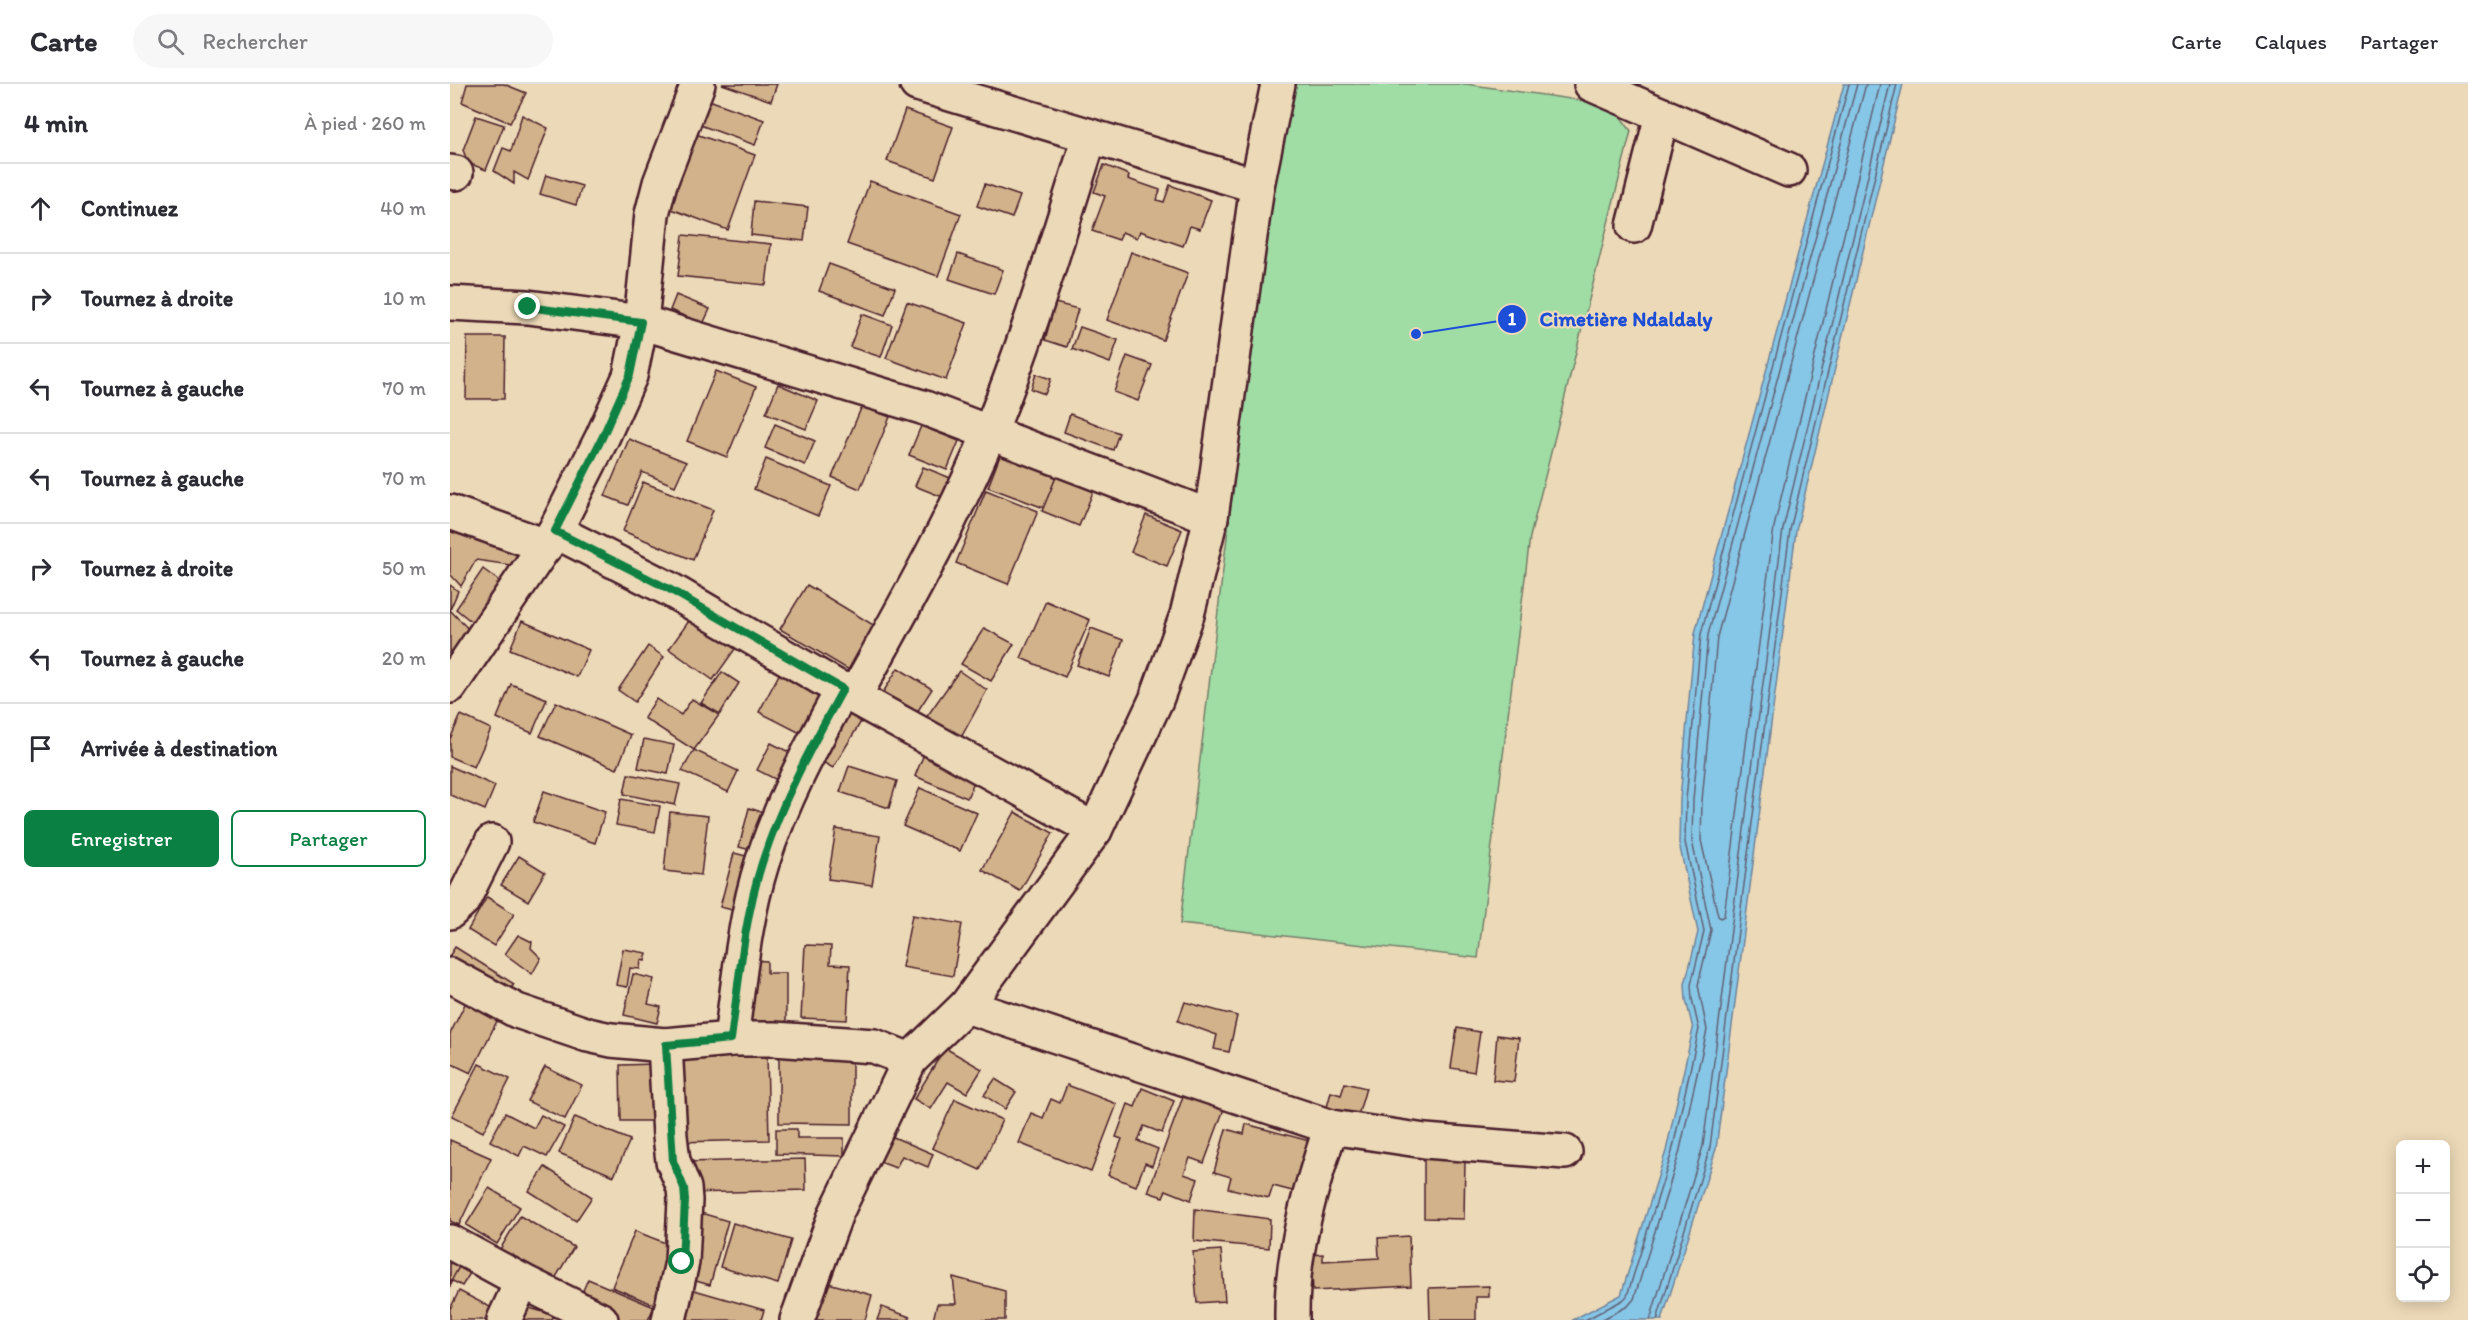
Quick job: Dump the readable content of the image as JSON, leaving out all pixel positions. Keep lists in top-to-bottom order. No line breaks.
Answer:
{"places":["Cimetière Ndaldaly"],"page":{"header":"Carte","search":"Rechercher","nav":["Carte","Calques","Partager"],"heading":["4 min","À pied · 260 m"],"list":[["Continuez","40 m"],["Tournez à droite","10 m"],["Tournez à gauche","70 m"],["Tournez à gauche","70 m"],["Tournez à droite","50 m"],["Tournez à gauche","20 m"],"Arrivée à destination"],"buttons":["Enregistrer","Partager"],"map_buttons":["+","−"]}}
